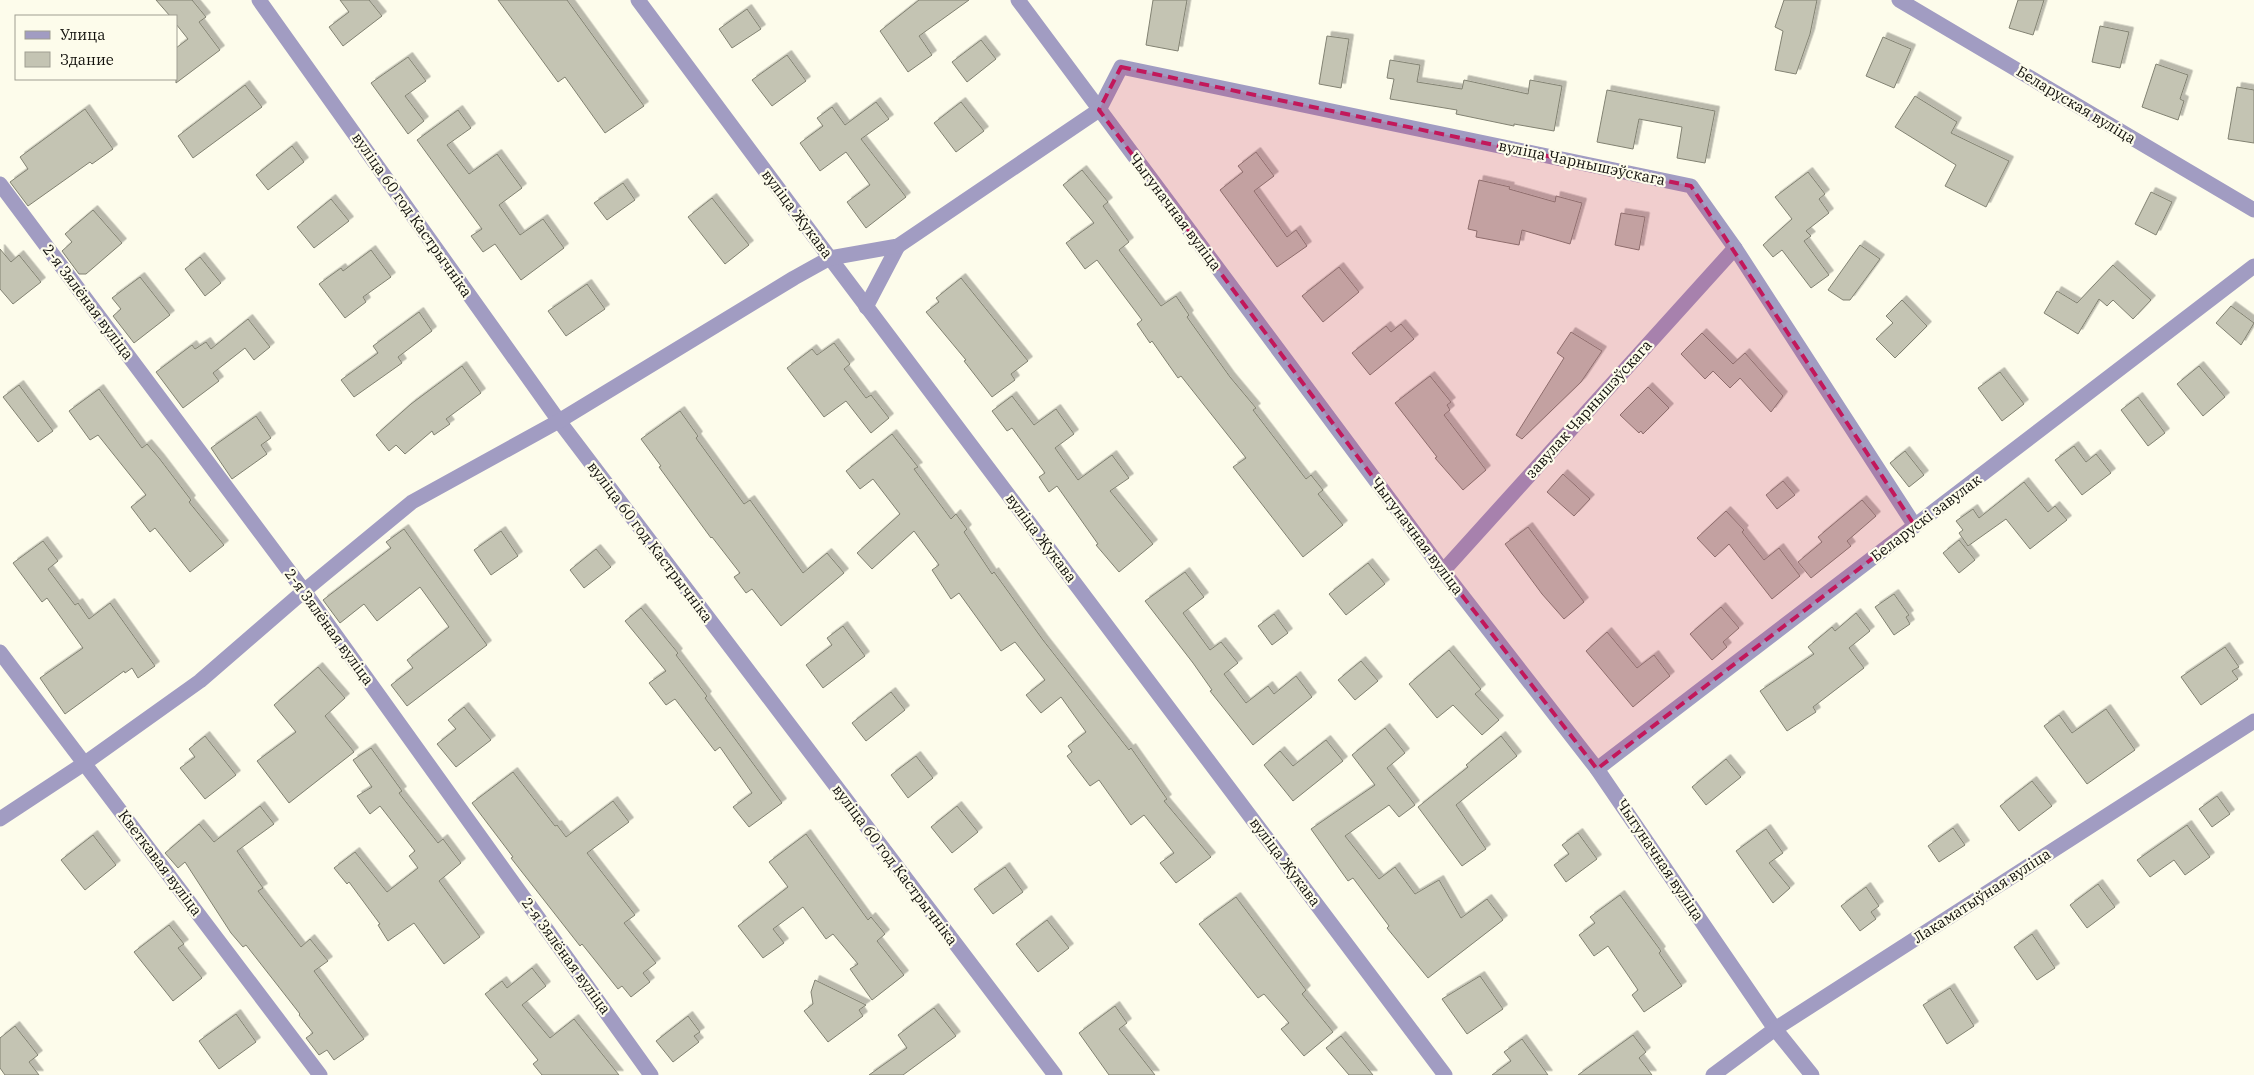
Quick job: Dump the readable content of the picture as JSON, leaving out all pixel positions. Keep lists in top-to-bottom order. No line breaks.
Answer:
{"streets":{"street":["Беларуская вуліца","вуліца Чарнышэўскага","Чыгуначная вуліца","вуліца Жукава","вуліца 60 год Кастрычніка","2-я Зялёная вуліца","завулак Чарнышэўскага","Беларускі завулак","Кветкавая вуліца","Лакаматыўная вуліца"]},"crossings":[["вуліца Чарнышэўскага","Чыгуначная вуліца"],["вуліца Чарнышэўскага","завулак Чарнышэўскага"],["вуліца Чарнышэўскага","Беларускі завулак"],["Чыгуначная вуліца","завулак Чарнышэўскага"],["Чыгуначная вуліца","Беларускі завулак"],["Чыгуначная вуліца","Лакаматыўная вуліца"]],"legend":["Улица","Здание"]}
